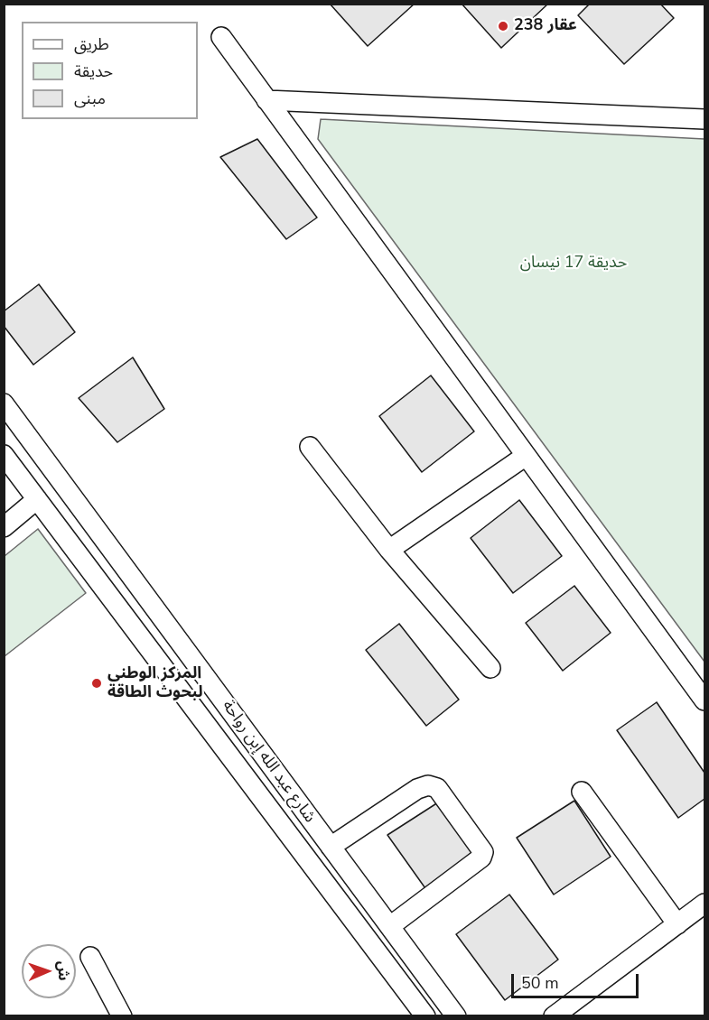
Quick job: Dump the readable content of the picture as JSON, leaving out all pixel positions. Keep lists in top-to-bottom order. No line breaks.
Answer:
{"streets":{"street":["شارع عبد الله إبن رواحة"]},"parks":["حديقة 17 نيسان"],"places":["عقار 238","المركز الوطني لبحوث الطاقة"],"legend":["طريق","حديقة","مبنى"],"scale_bar":"50 m","north":"right"}
